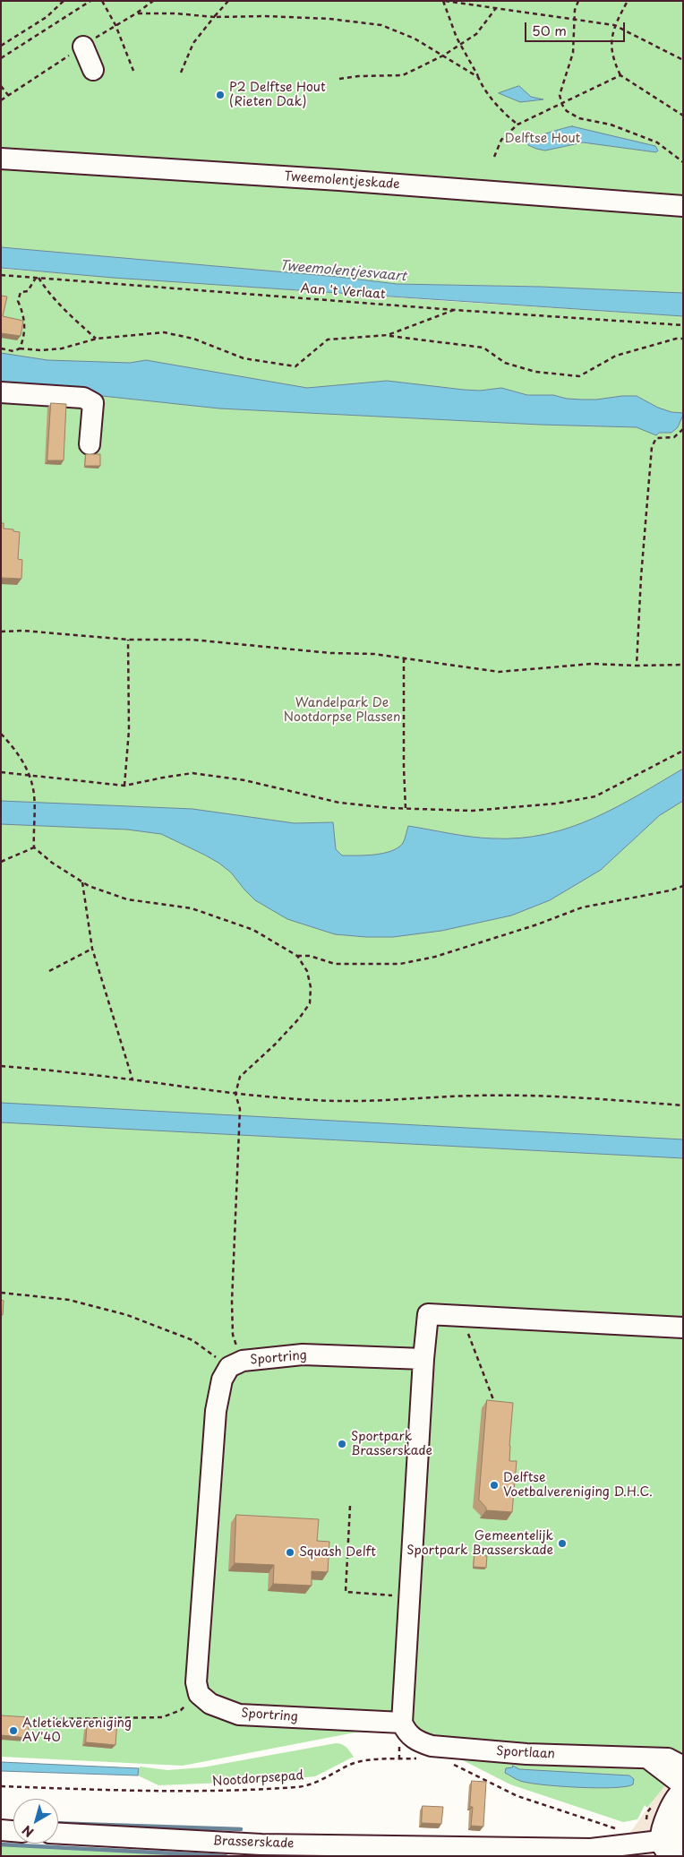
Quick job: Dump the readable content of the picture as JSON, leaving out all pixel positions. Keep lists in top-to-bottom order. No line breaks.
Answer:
{"streets":{"street":["Tweemolentjeskade","Sportring","Sportlaan","Brasserskade"],"path":["Aan 't Verlaat","Nootdorpsepad"]},"crossings":[["Sportring","Sportlaan"]],"water":["Tweemolentjesvaart"],"parks":["Delftse Hout","Wandelpark De Nootdorpse Plassen"],"places":["P2 Delftse Hout (Rieten Dak)","Sportpark Brasserskade","Delftse Voetbalvereniging D.H.C.","Gemeentelijk Sportpark Brasserskade","Squash Delft","Atletiekvereniging AV'40"],"scale_bar":"50 m","north":"bottom left"}
